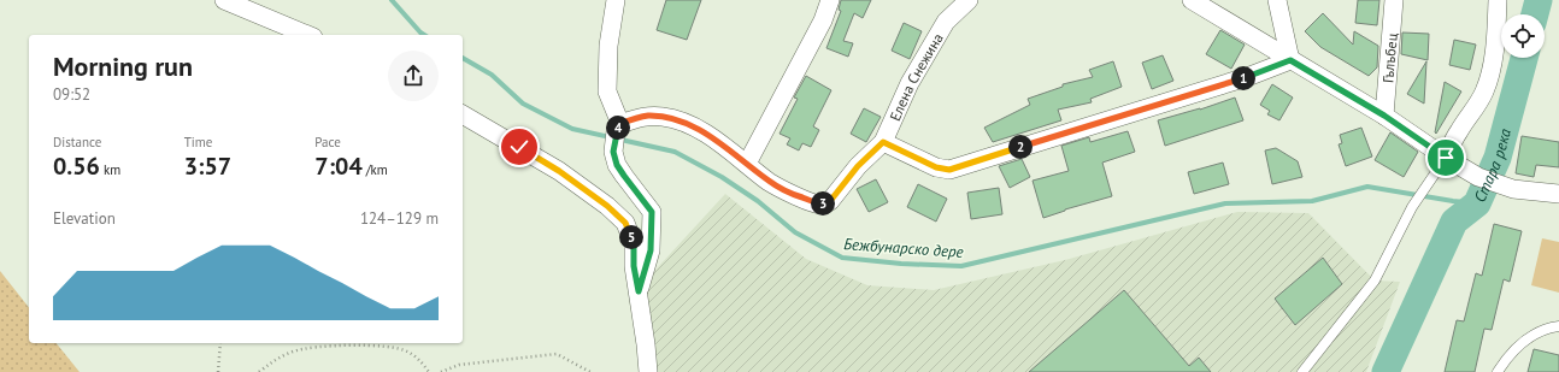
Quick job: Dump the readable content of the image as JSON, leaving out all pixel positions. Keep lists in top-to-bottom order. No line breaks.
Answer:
{"streets":{"street":["Гълъбец","Елена Снежина"]},"water":["Стара река","Бежбунарско дере"],"page":{"heading":["Morning run","09:52"],"pins":["1","4","2","3","5"],"stats":[["Distance","0.56 km"],["Time","3:57"],["Pace","7:04 /km"]],"chart":["Elevation","124–129 m"]}}
